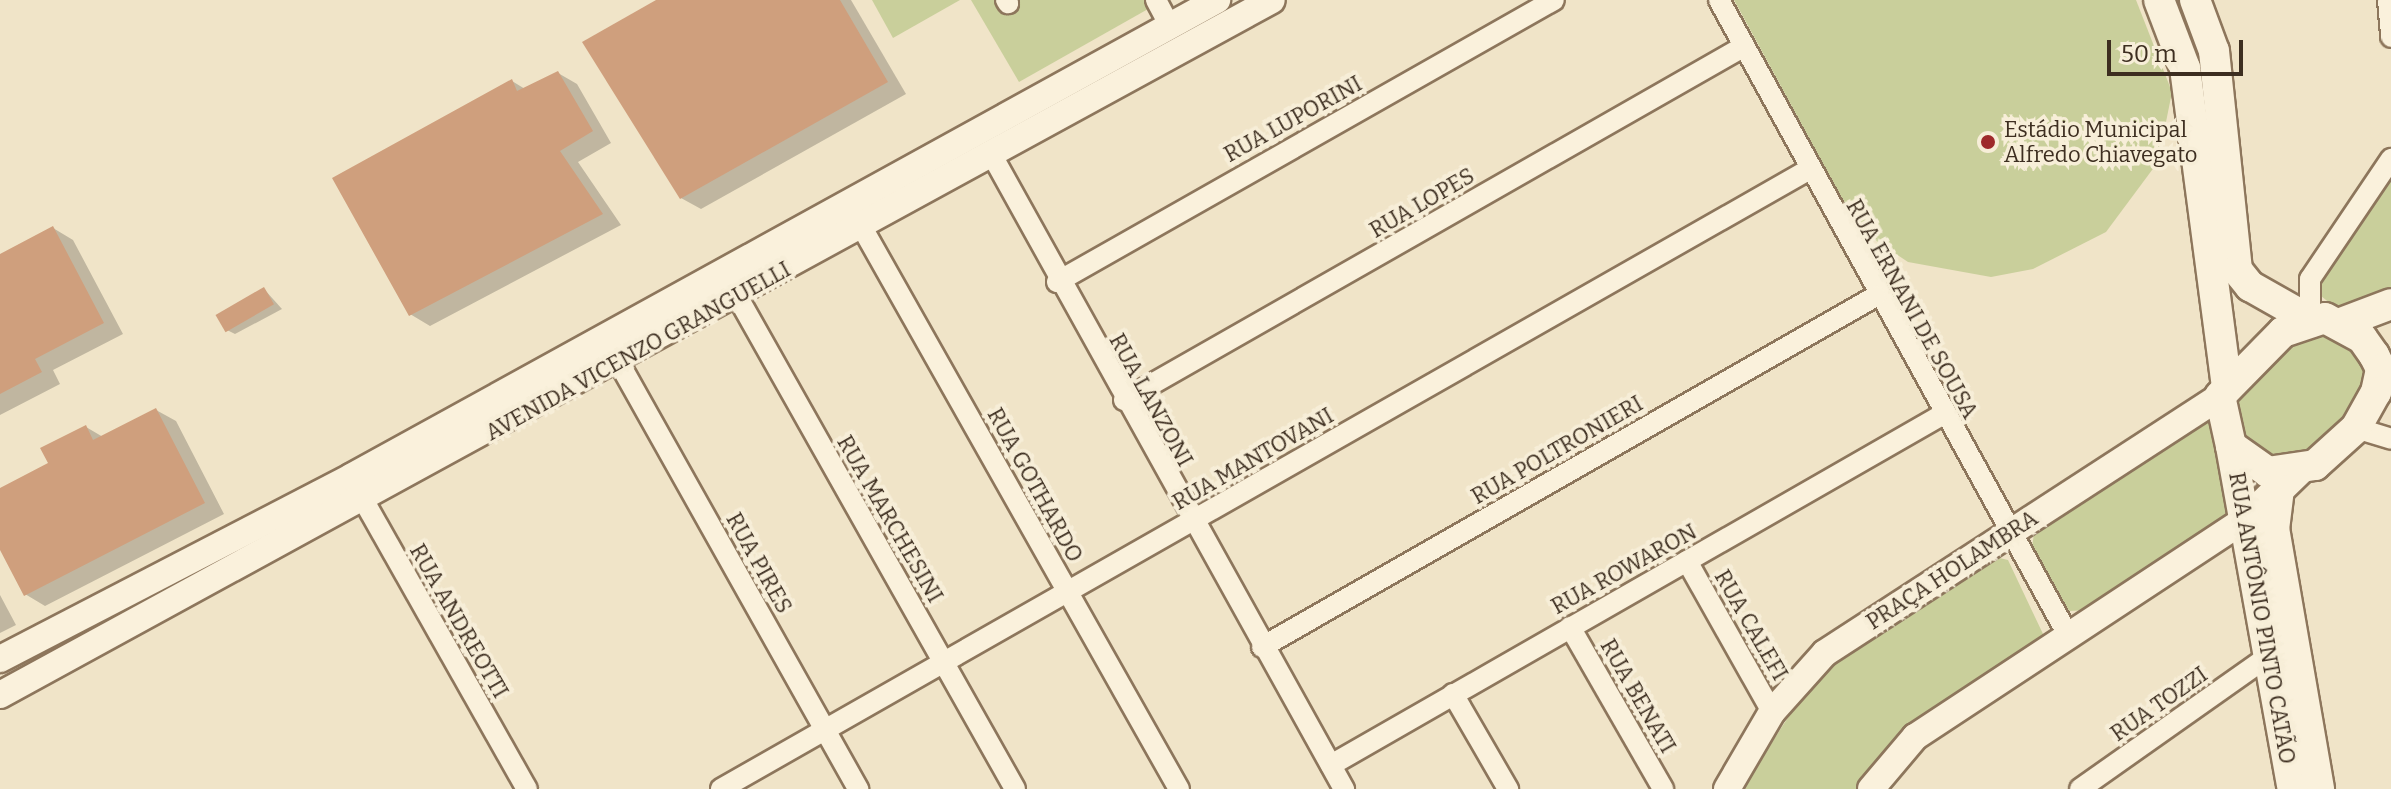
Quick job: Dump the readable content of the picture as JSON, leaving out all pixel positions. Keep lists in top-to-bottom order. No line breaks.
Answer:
{"streets":{"main road":["RUA ANTÔNIO PINTO CATÃO"],"street":["RUA LUPORINI","RUA LOPES","RUA ERNANI DE SOUSA","AVENIDA VICENZO GRANGUELLI","RUA LANZONI","RUA POLTRONIERI","RUA MANTOVANI","RUA GOTHARDO","RUA MARCHESINI","RUA PIRES","RUA ROWARON","PRAÇA HOLAMBRA","RUA ANDREOTTI","RUA CALEFI","RUA BENATI","RUA TOZZI"]},"crossings":[["RUA LUPORINI","RUA LANZONI"],["RUA LOPES","RUA ERNANI DE SOUSA"],["RUA LOPES","RUA LANZONI"],["RUA ERNANI DE SOUSA","RUA POLTRONIERI"],["RUA ERNANI DE SOUSA","RUA MANTOVANI"],["RUA ERNANI DE SOUSA","RUA ROWARON"],["RUA ERNANI DE SOUSA","PRAÇA HOLAMBRA"],["AVENIDA VICENZO GRANGUELLI","RUA LANZONI"],["AVENIDA VICENZO GRANGUELLI","RUA GOTHARDO"],["AVENIDA VICENZO GRANGUELLI","RUA MARCHESINI"],["AVENIDA VICENZO GRANGUELLI","RUA PIRES"],["AVENIDA VICENZO GRANGUELLI","RUA ANDREOTTI"],["RUA LANZONI","RUA POLTRONIERI"],["RUA LANZONI","RUA MANTOVANI"],["RUA LANZONI","RUA ROWARON"],["RUA MANTOVANI","RUA GOTHARDO"],["RUA MANTOVANI","RUA MARCHESINI"],["RUA MANTOVANI","RUA PIRES"],["RUA ROWARON","RUA CALEFI"],["RUA ROWARON","RUA BENATI"],["PRAÇA HOLAMBRA","RUA ANTÔNIO PINTO CATÃO"],["PRAÇA HOLAMBRA","RUA CALEFI"],["RUA ANTÔNIO PINTO CATÃO","RUA TOZZI"]],"places":["Estádio Municipal Alfredo Chiavegato"],"scale_bar":"50 m"}
